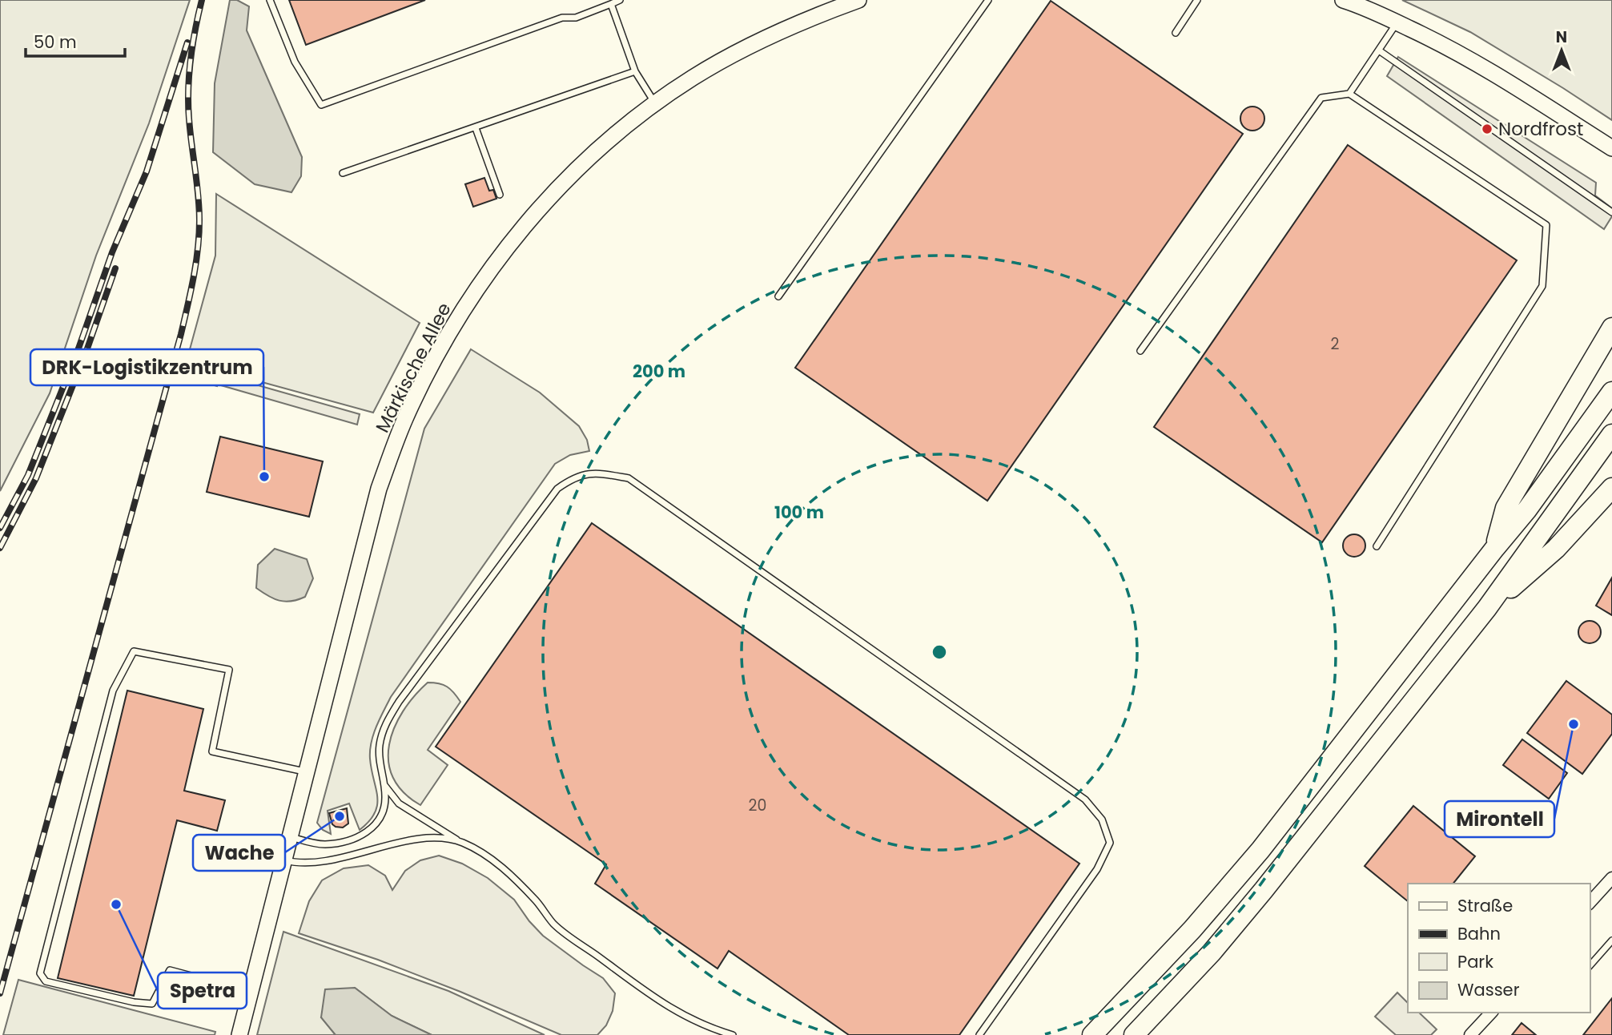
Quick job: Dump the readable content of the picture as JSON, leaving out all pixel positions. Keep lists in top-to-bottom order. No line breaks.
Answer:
{"streets":{"street":["Märkische Allee"]},"places":["Nordfrost","DRK-Logistikzentrum","Mirontell","Wache","Spetra"],"house_numbers":["2","20"],"legend":["Straße","Bahn","Park","Wasser"],"scale_bar":"50 m","north":"top","rings":["200 m","100 m"]}
